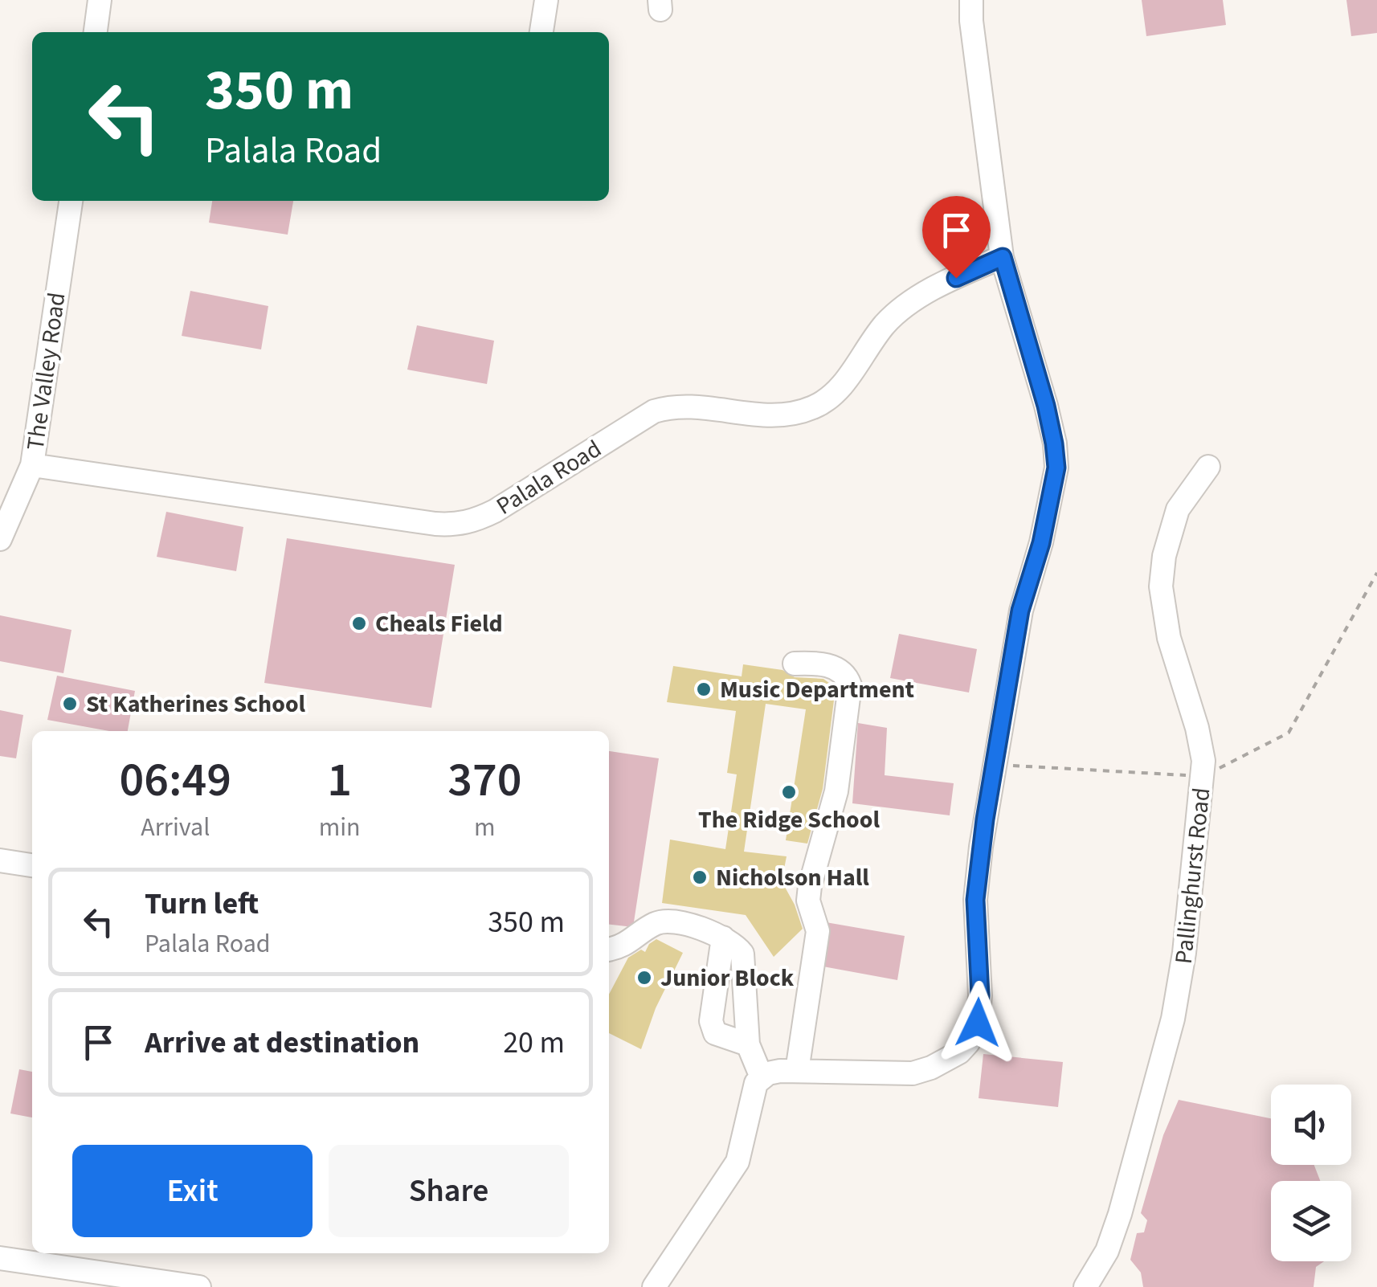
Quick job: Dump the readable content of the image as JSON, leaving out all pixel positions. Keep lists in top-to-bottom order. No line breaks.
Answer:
{"streets":{"street":["The Valley Road","Palala Road","Pallinghurst Road"]},"crossings":[["The Valley Road","Palala Road"]],"places":["Cheals Field","Music Department","St Katherines School","The Ridge School","Nicholson Hall","Junior Block"],"page":{"turn":["350 m","Palala Road"],"eta":["06:49","Arrival","1","min","370","m"],"list":[{"name":"Turn left","note":"Palala Road","value":"350 m"},{"name":"Arrive at destination","value":"20 m"}],"buttons":["Exit","Share"]}}
